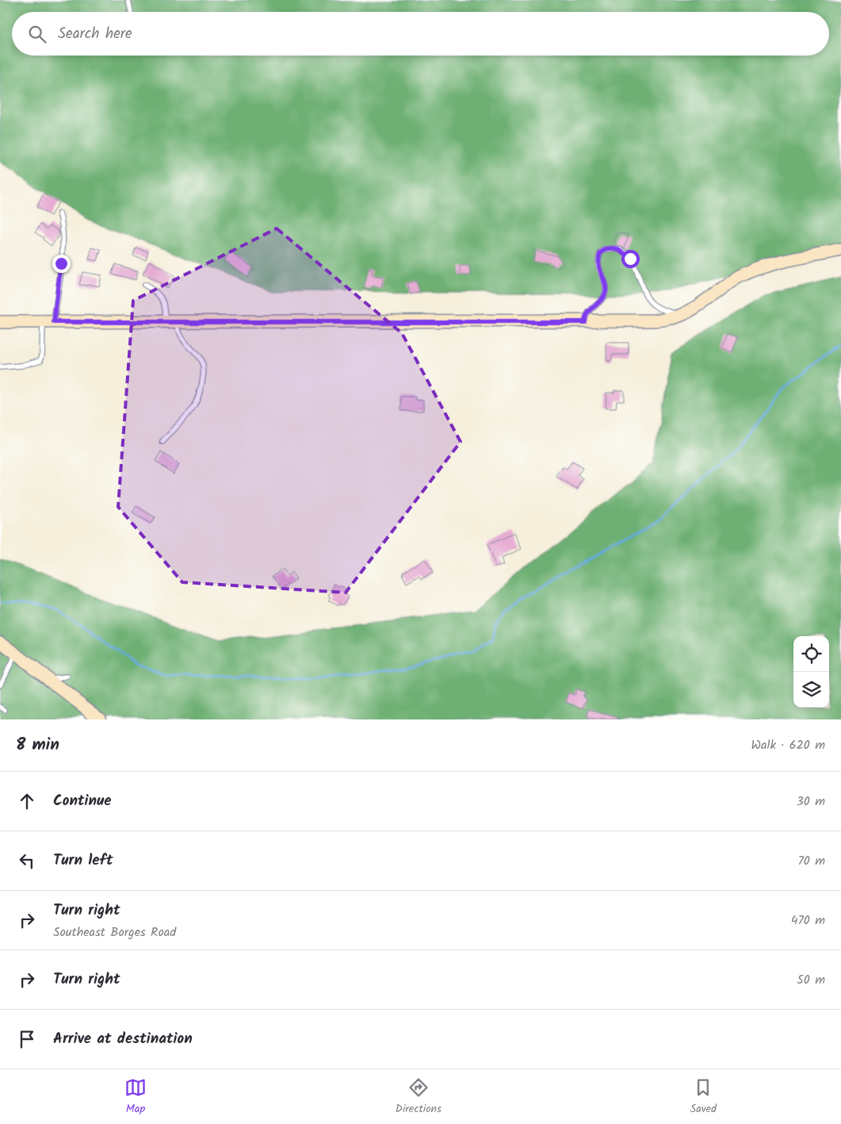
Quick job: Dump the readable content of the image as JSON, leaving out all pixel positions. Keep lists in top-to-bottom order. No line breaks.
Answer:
{"page":{"search":"Search here","heading":["8 min","Walk · 620 m"],"list":[["Continue","30 m"],["Turn left","70 m"],["Turn right","Southeast Borges Road","470 m"],["Turn right","50 m"],"Arrive at destination"],"nav":["Map","Directions","Saved"]}}
